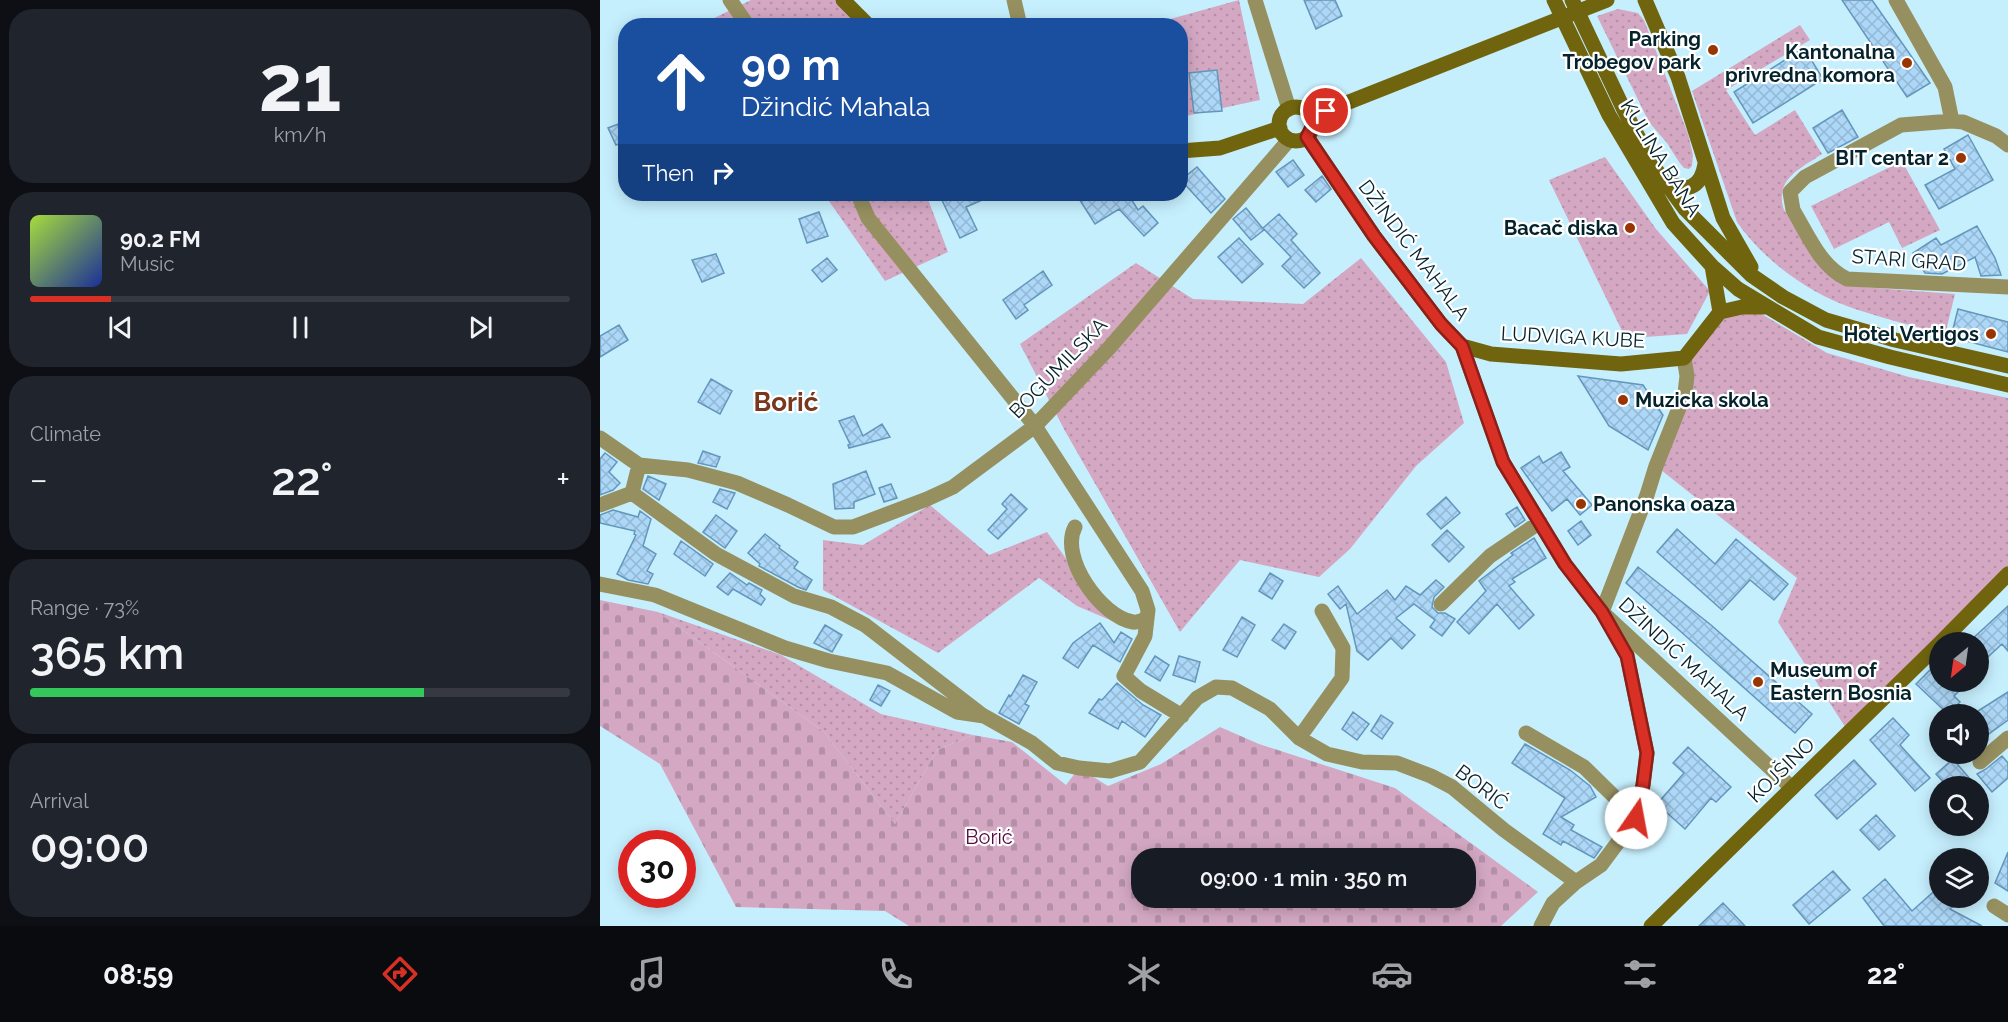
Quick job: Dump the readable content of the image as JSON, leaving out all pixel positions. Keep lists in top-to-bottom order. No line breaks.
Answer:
{"streets":{"street":["KULINA BANA","DŽINDIĆ MAHALA","STARI GRAD","LUDVIGA KUBE","BOGUMILSKA","KOJŠINO","BORIĆ"]},"crossings":[["DŽINDIĆ MAHALA","LUDVIGA KUBE"],["DŽINDIĆ MAHALA","BOGUMILSKA"],["DŽINDIĆ MAHALA","KOJŠINO"]],"districts":["Borić"],"parks":["Borić"],"places":["Parking Trobegov park","Kantonalna privredna komora","BIT centar 2","Bacač diska","Hotel Vertigos","Muzicka skola","Panonska oaza","Museum of Eastern Bosnia"],"north":"bottom left","page":{"tile":[["21","km/h"],"Climate",["Range · 73%","365 km"],["Arrival","09:00"]],"turn":["90 m","Džindić Mahala"],"then":"Then","song":["90.2 FM","Music"],"heat":["−","22°","+"],"limit":"30","trip":"09:00 · 1 min · 350 m","tabs":["08:59","22°"]}}
